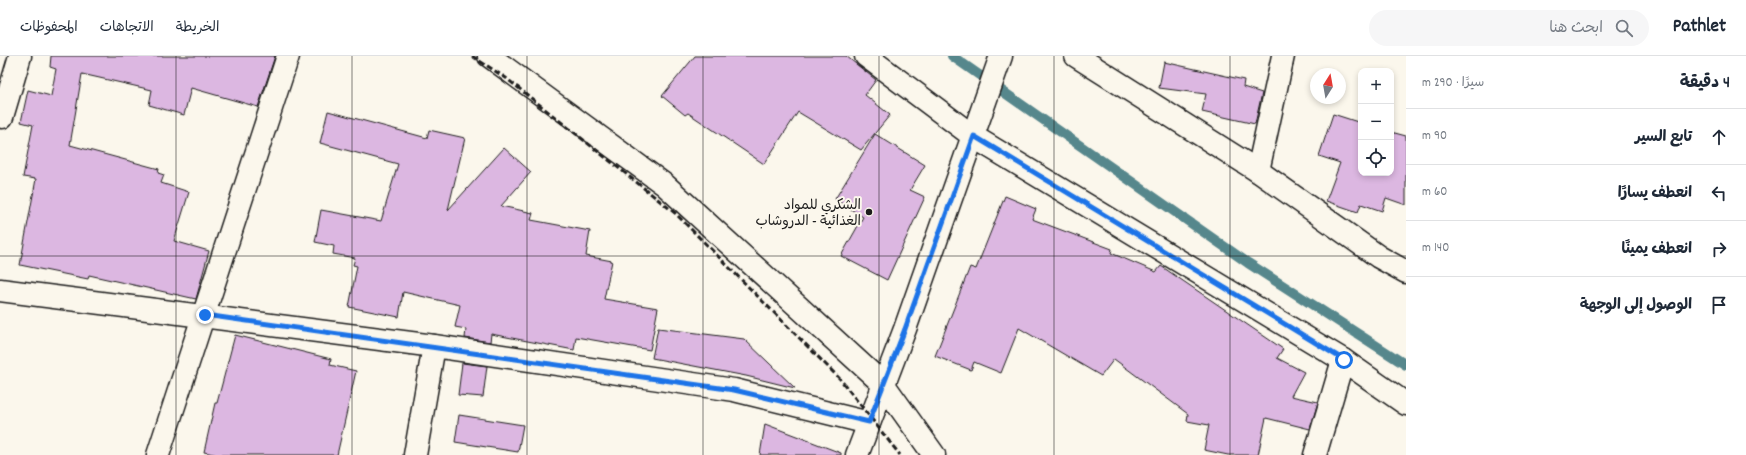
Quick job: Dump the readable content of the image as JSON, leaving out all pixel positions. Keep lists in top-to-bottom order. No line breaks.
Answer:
{"places":["الشكري للمواد الغذائية - الدروشاب"],"north":"top","page":{"header":"Pathlet","search":"ابحث هنا","nav":["الخريطة","الاتجاهات","المحفوظات"],"heading":["4 دقيقة","سيرًا · 290 m"],"map_buttons":["+","−"],"list":[["تابع السير","90 m"],["انعطف يسارًا","60 m"],["انعطف يمينًا","140 m"],"الوصول إلى الوجهة"]}}
